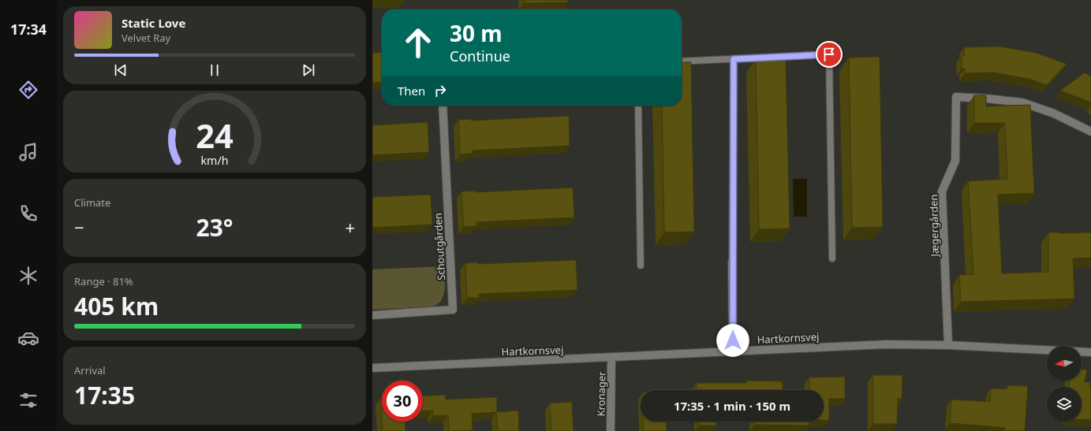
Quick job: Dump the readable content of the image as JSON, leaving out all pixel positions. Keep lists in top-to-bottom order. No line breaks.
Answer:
{"streets":{"street":["Jægergården","Schoutgården","Hartkornsvej","Kronager"]},"crossings":[["Jægergården","Hartkornsvej"],["Hartkornsvej","Kronager"]],"north":"left","page":{"tabs":"17:34","turn":["30 m","Continue"],"song":["Static Love","Velvet Ray"],"then":"Then","tile":["Climate",["Range · 81%","405 km"],["Arrival","17:35"]],"heat":["−","23°","+"],"limit":"30","trip":"17:35 · 1 min · 150 m","gauge":["24","km/h"]}}
